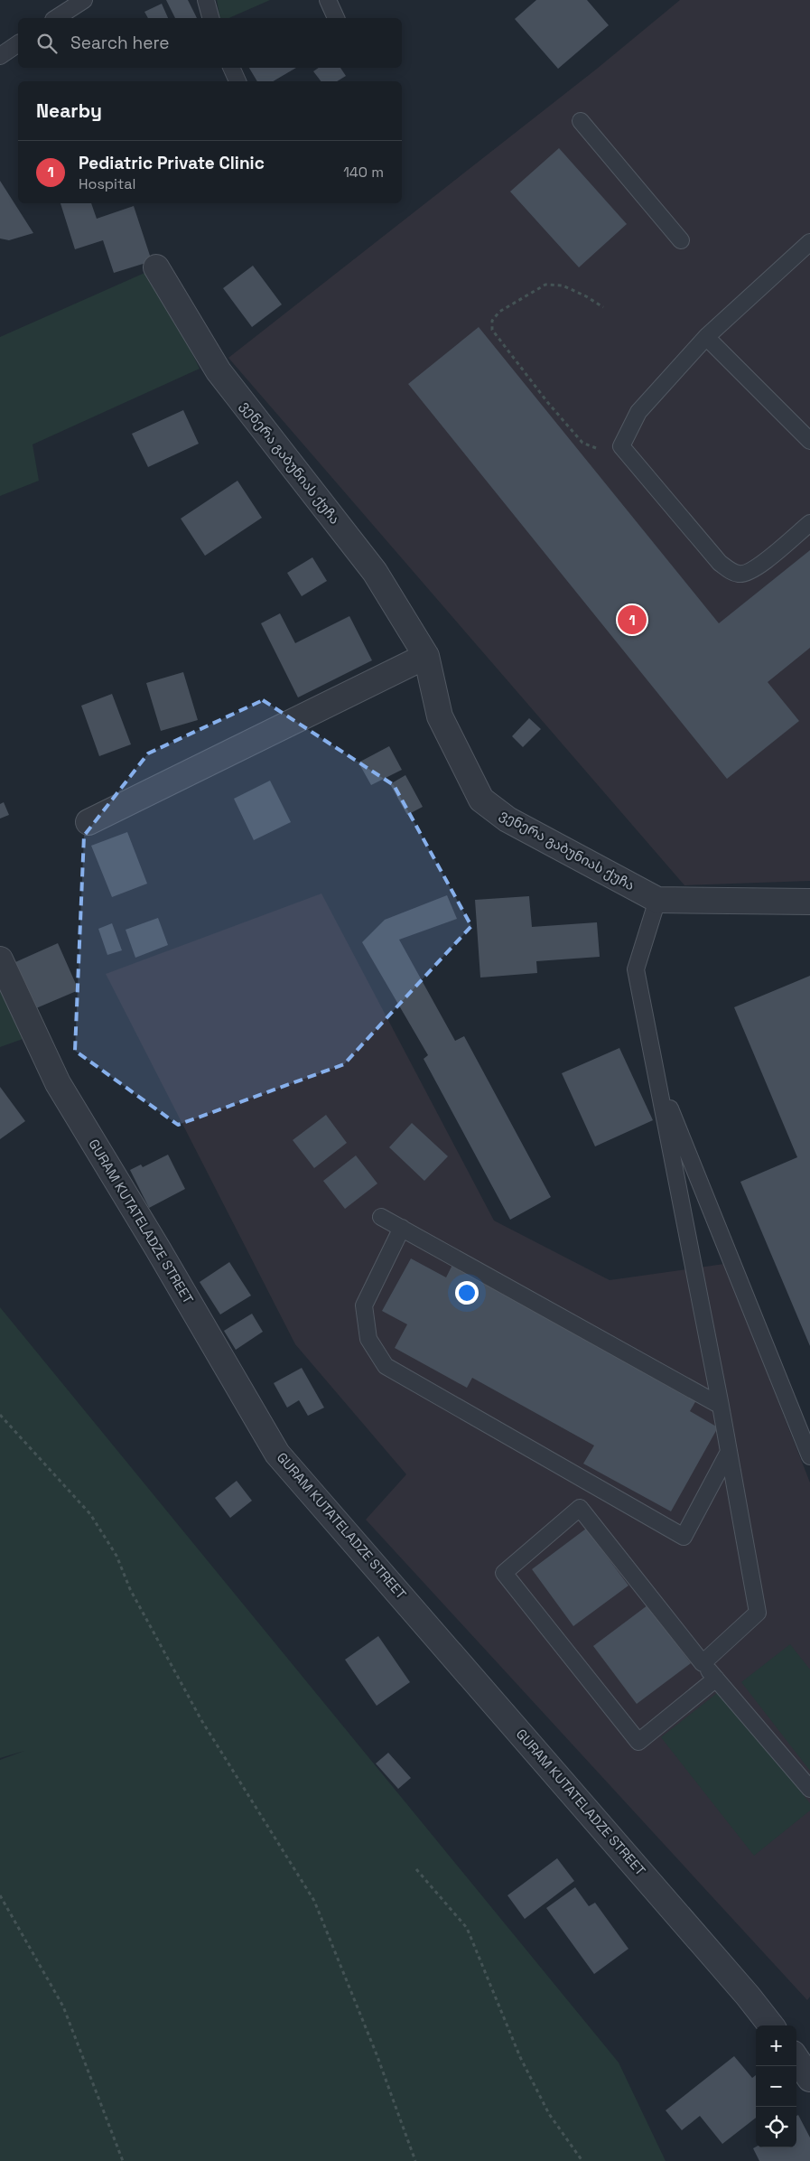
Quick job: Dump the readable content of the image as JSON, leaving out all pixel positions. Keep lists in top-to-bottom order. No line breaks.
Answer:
{"streets":{"street":["ვენერა გაბუნიას ქუჩა","GURAM KUTATELADZE STREET"]},"page":{"search":"Search here","heading":"Nearby","list":[{"mark":"1","name":"Pediatric Private Clinic","note":"Hospital","value":"140 m"}],"pins":"1","map_buttons":["+","−"]}}
